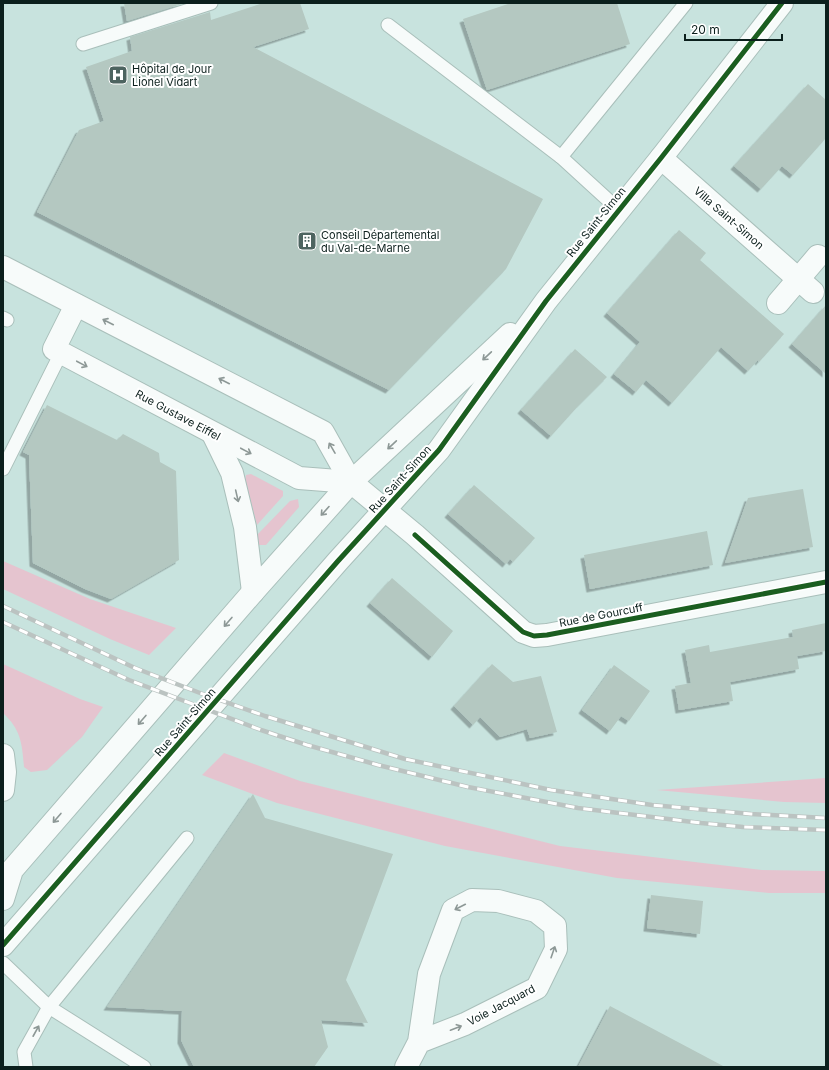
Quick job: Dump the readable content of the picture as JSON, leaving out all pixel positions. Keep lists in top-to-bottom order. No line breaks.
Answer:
{"streets":{"street":["Villa Saint-Simon","Rue Saint-Simon","Rue Gustave Eiffel","Rue de Gourcuff","Voie Jacquard"]},"crossings":[["Villa Saint-Simon","Rue Saint-Simon"],["Rue Saint-Simon","Rue Gustave Eiffel"],["Rue Saint-Simon","Rue de Gourcuff"]],"places":{"hospital":["Hôpital de Jour Lionel Vidart"],"building":["Conseil Départemental du Val-de-Marne"]},"scale_bar":"20 m"}
